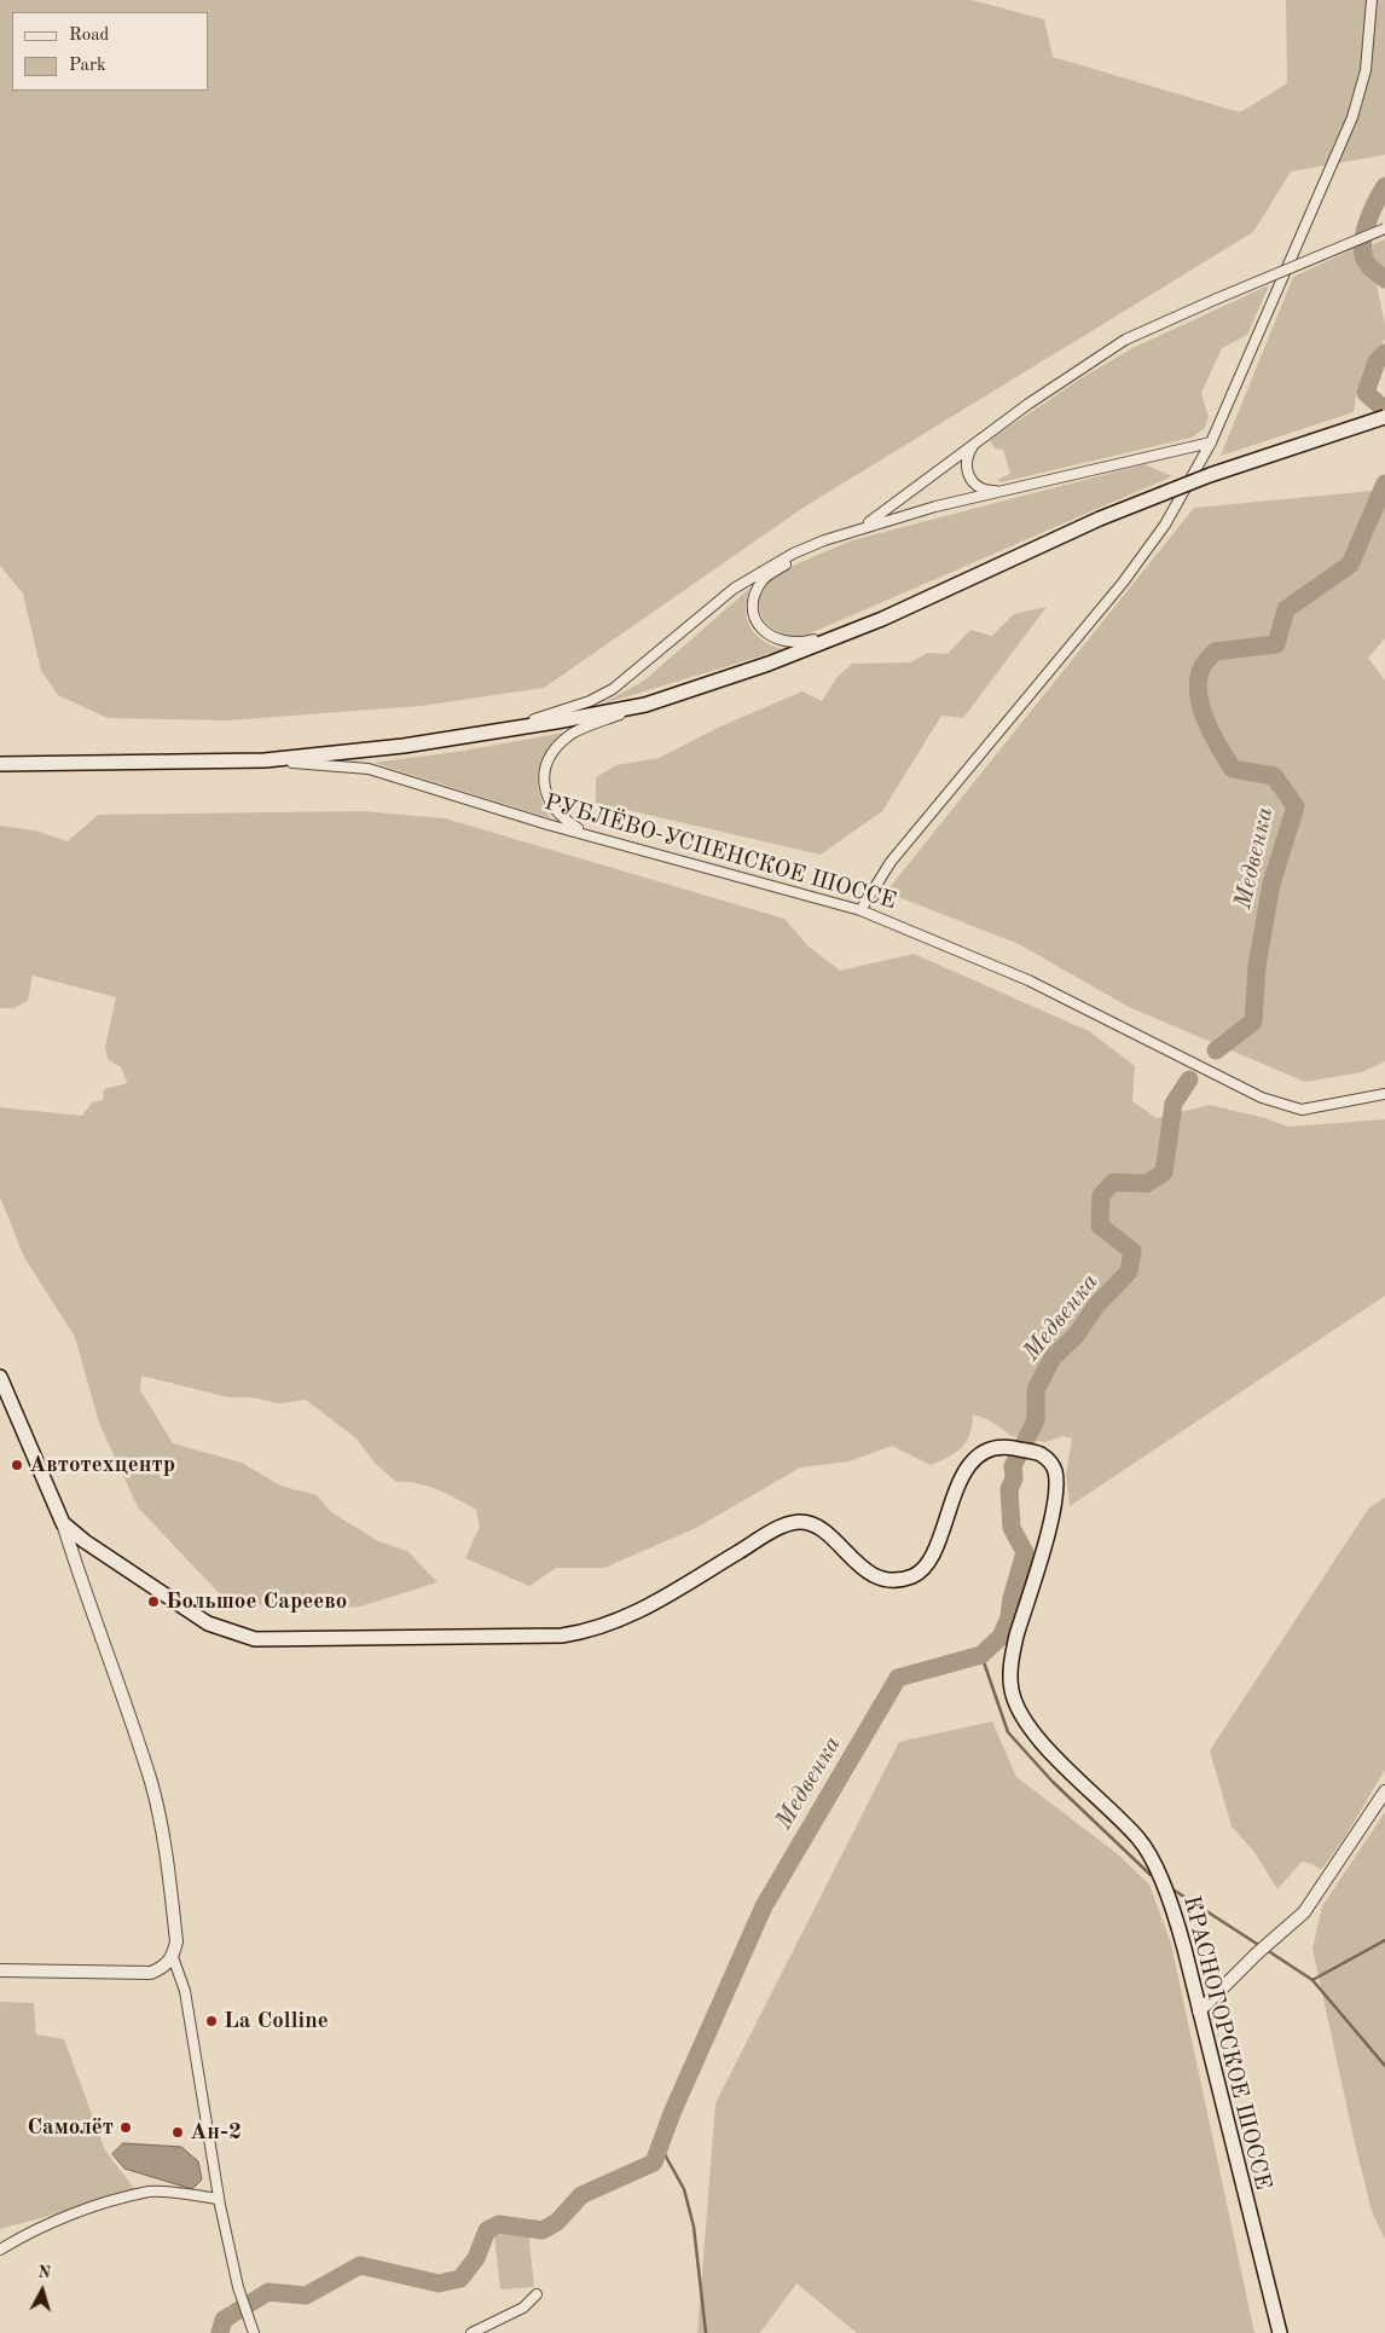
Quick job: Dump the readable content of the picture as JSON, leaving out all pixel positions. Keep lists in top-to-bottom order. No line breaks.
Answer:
{"streets":{"main road":["РУБЛЁВО-УСПЕНСКОЕ ШОССЕ","КРАСНОГОРСКОЕ ШОССЕ"]},"water":["Медвенка"],"places":["Автотехцентр","Большое Сареево","La Colline","Самолёт","Ан-2"],"legend":["Road","Park"],"north":"top"}
